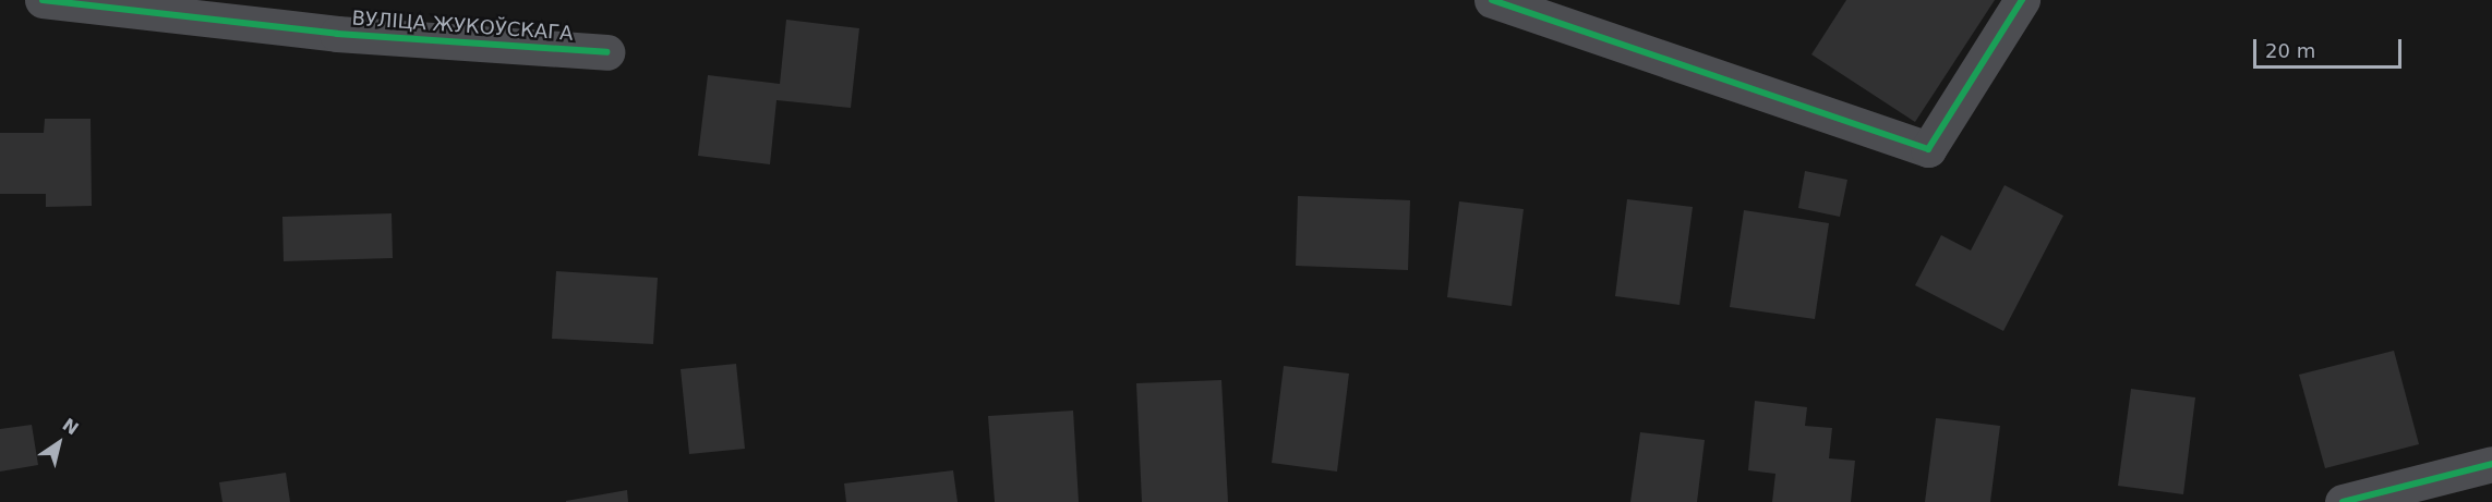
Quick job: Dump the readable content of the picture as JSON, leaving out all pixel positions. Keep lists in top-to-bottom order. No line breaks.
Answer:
{"streets":{"street":["ВУЛІЦА ЖУКОЎСКАГА"]},"scale_bar":"20 m","north":"top right"}
